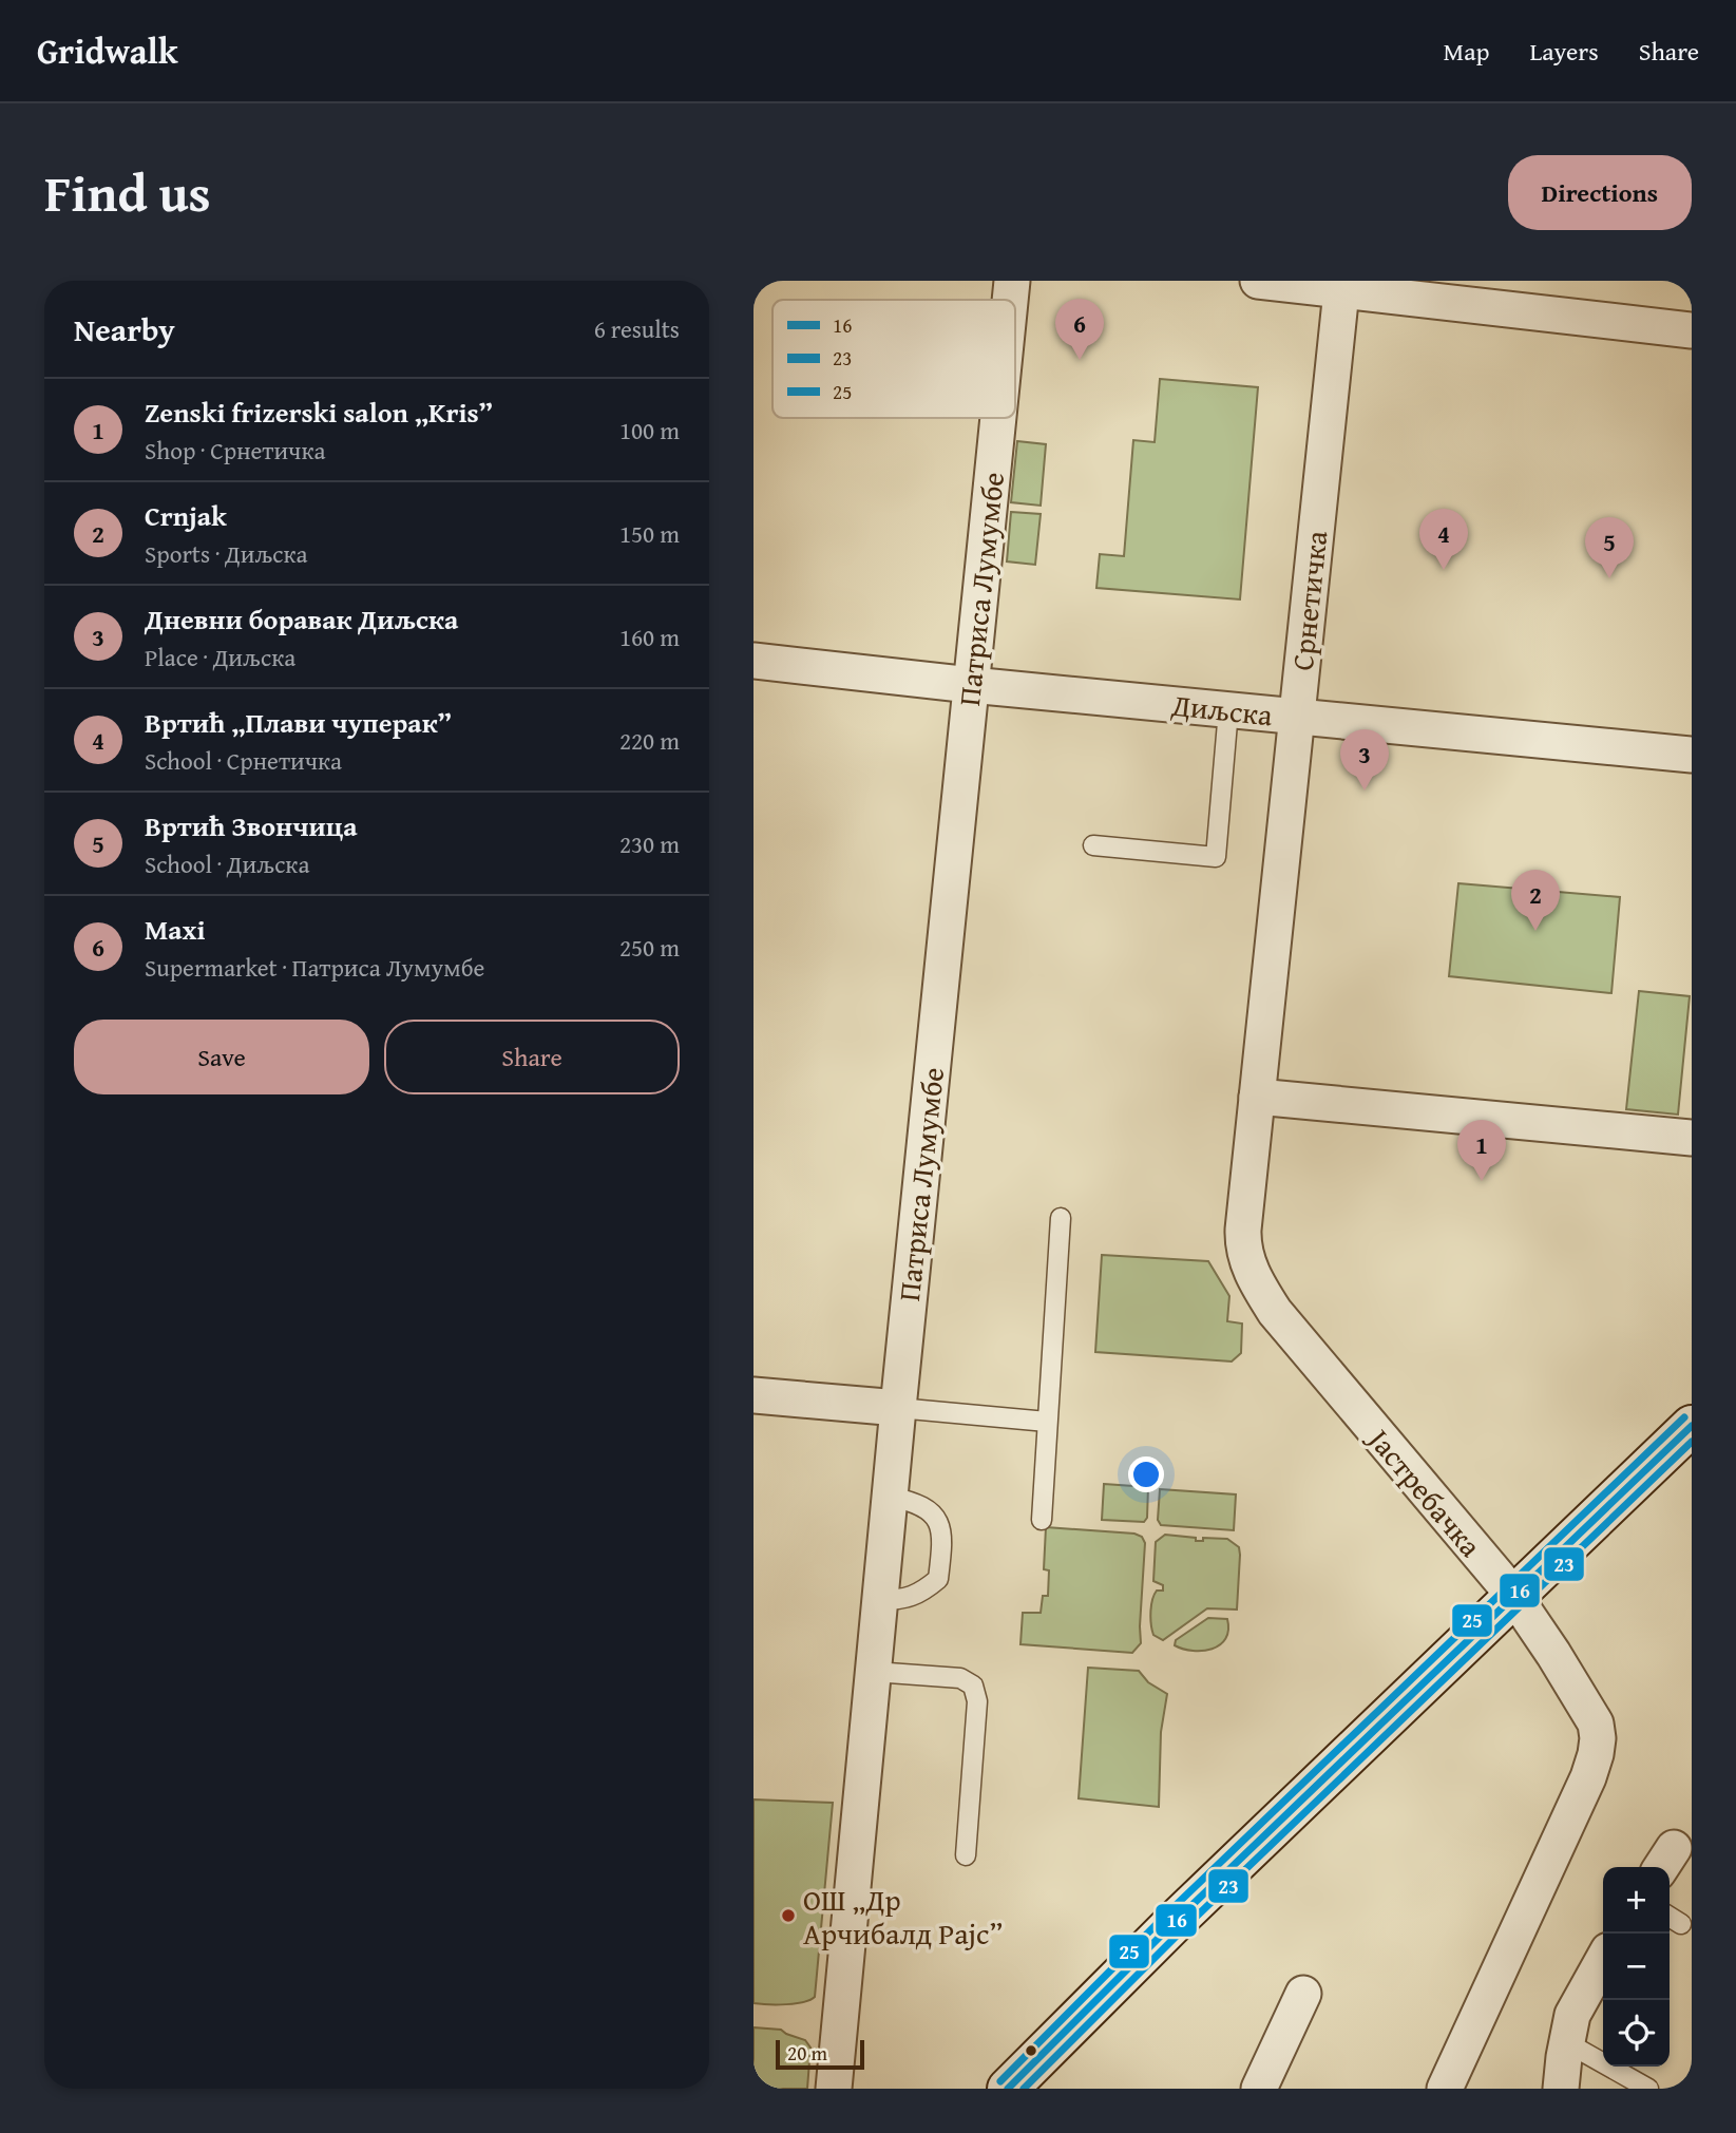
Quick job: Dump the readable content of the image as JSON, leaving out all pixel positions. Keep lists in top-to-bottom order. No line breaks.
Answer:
{"streets":{"street":["Патриса Лумумбе","Срнетичка","Диљска","Јастребачка"]},"crossings":[["Патриса Лумумбе","Диљска"],["Срнетичка","Диљска"],["Срнетичка","Јастребачка"]],"places":["ОШ „Др Арчибалд Рајс”"],"lines":["transit line 25","transit line 16","transit line 23"],"legend":["16","23","25"],"scale_bar":"20 m","page":{"header":"Gridwalk","nav":["Map","Layers","Share"],"title":"Find us","buttons":["Directions",["Save","Share"]],"heading":["Nearby","6 results"],"pins":["6","4","5","3","2","1"],"list":[{"mark":"1","name":"Zenski frizerski salon „Kris”","note":"Shop · Срнетичка","value":"100 m"},{"mark":"2","name":"Crnjak","note":"Sports · Диљска","value":"150 m"},{"mark":"3","name":"Дневни боравак Диљска","note":"Place · Диљска","value":"160 m"},{"mark":"4","name":"Вртић „Плави чуперак”","note":"School · Срнетичка","value":"220 m"},{"mark":"5","name":"Вртић Звончица","note":"School · Диљска","value":"230 m"},{"mark":"6","name":"Maxi","note":"Supermarket · Патриса Лумумбе","value":"250 m"}],"map_buttons":["+","−"],"scale":"20 m"}}
